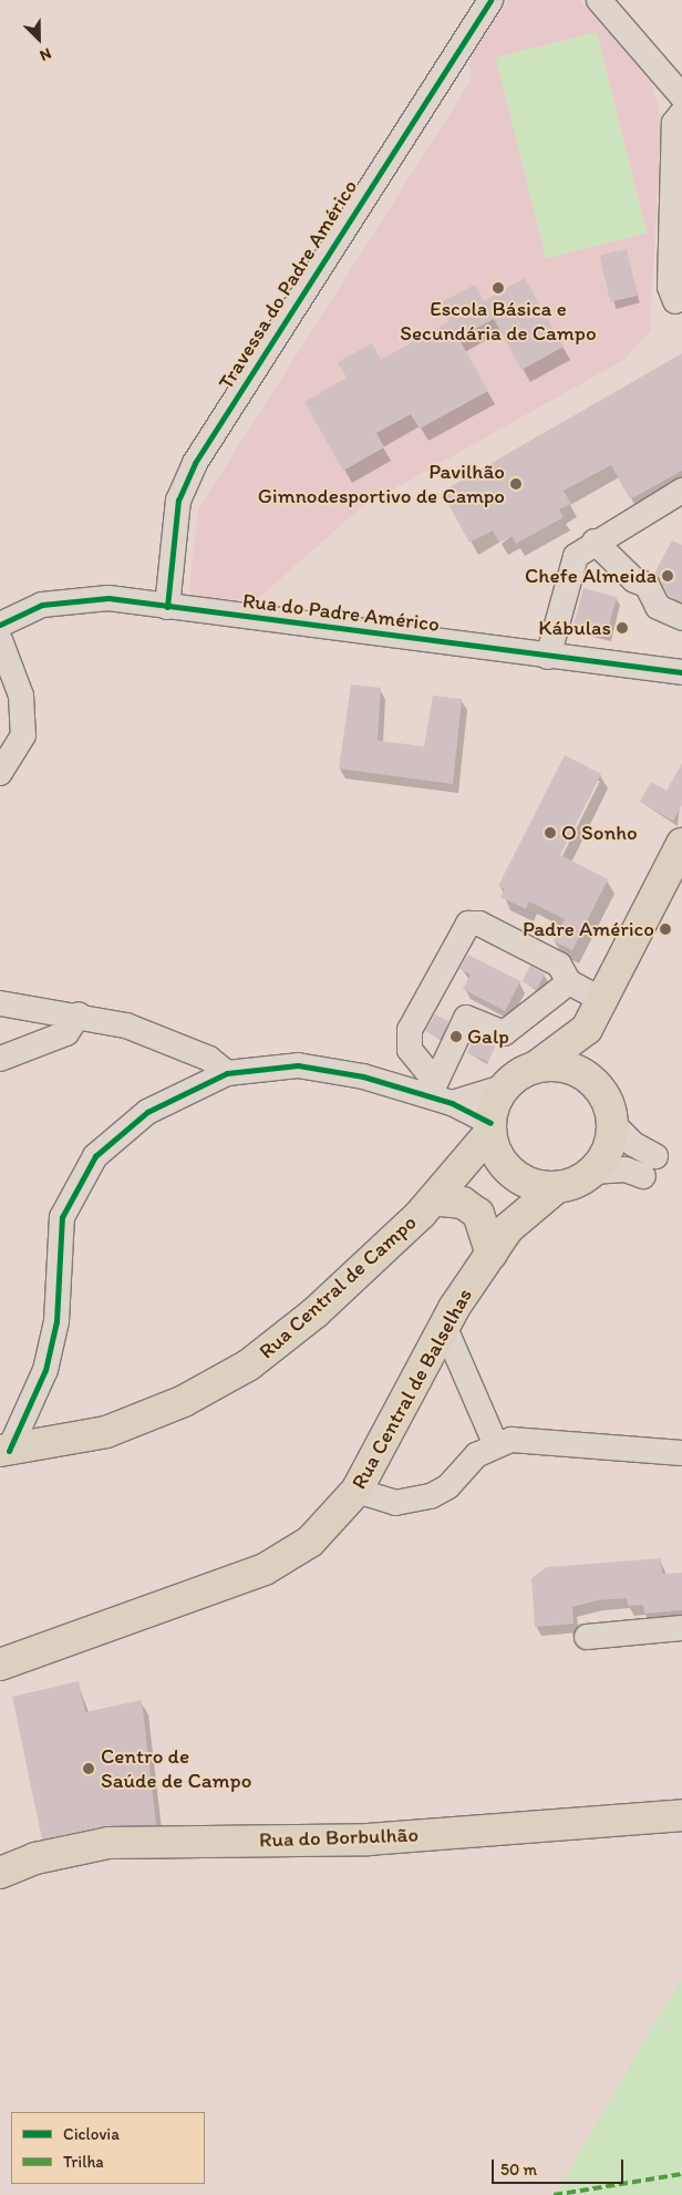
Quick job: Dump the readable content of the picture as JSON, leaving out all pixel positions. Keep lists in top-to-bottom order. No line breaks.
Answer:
{"streets":{"main road":["Rua Central de Campo","Rua Central de Balselhas","Rua do Borbulhão"],"street":["Travessa do Padre Américo","Rua do Padre Américo"]},"crossings":[["Travessa do Padre Américo","Rua do Padre Américo"],["Rua Central de Campo","Rua Central de Balselhas"]],"places":["Escola Básica e Secundária de Campo","Pavilhão Gimnodesportivo de Campo","Chefe Almeida","Kábulas","O Sonho","Padre Américo","Galp","Centro de Saúde de Campo"],"legend":["Ciclovia","Trilha"],"scale_bar":"50 m","north":"bottom right"}
